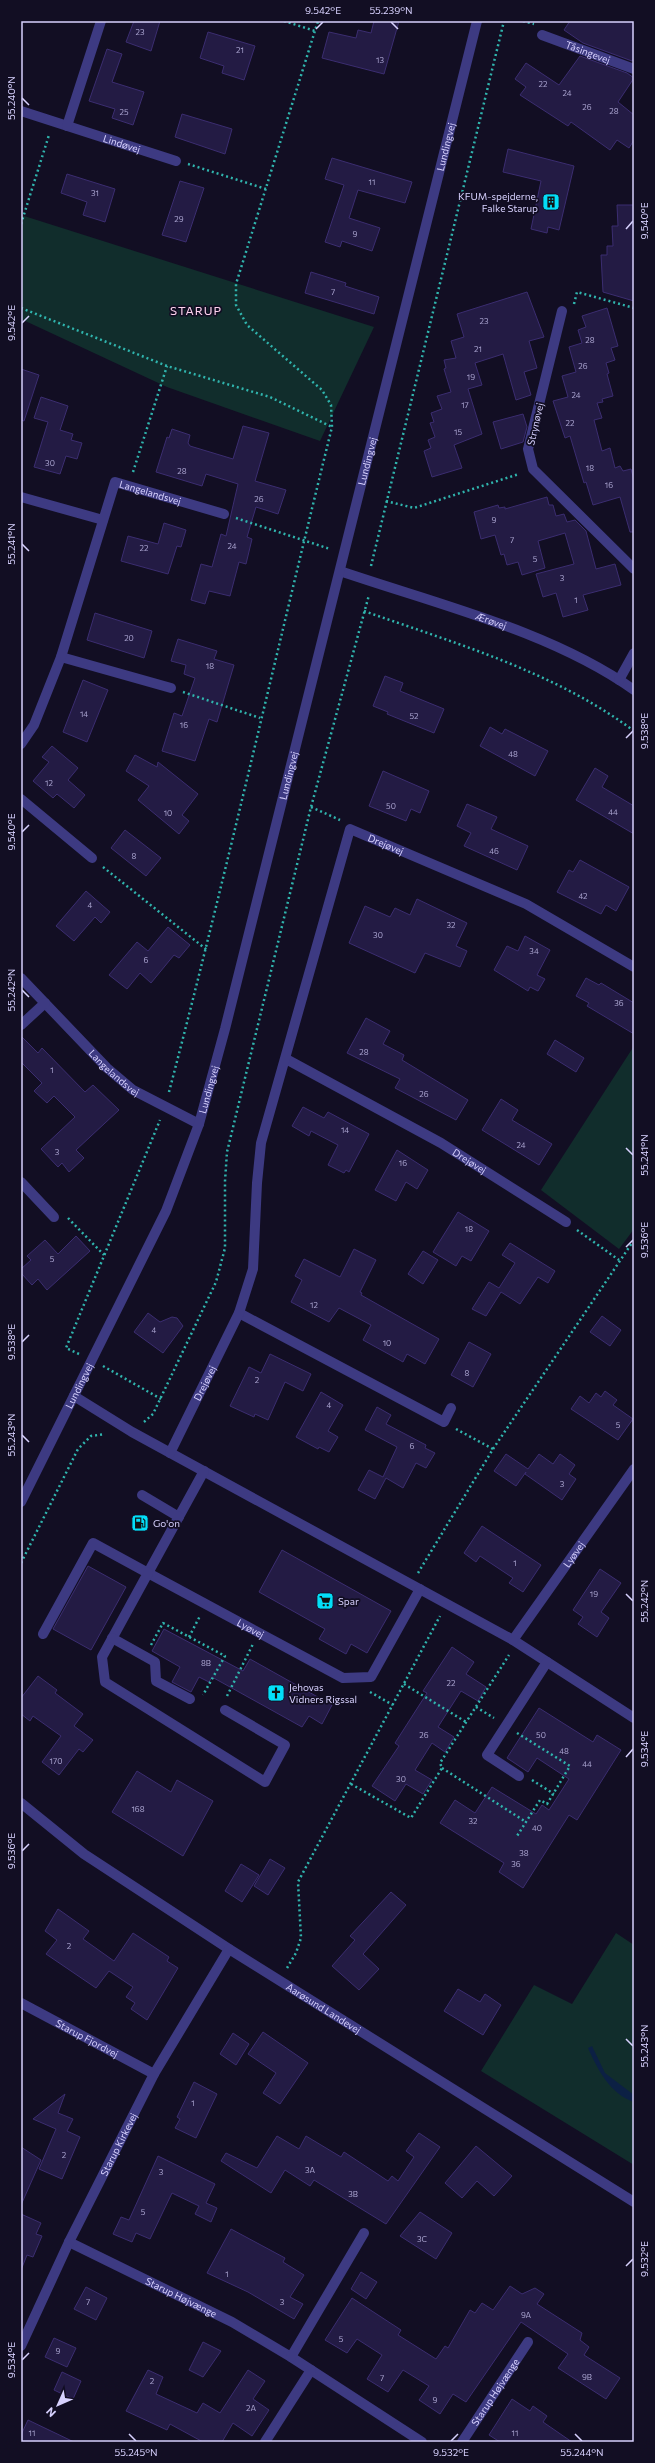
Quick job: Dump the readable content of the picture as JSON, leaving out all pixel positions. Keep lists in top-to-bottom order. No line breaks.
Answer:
{"streets":{"street":["Tåsingevej","Lindøvej","Lundingvej","Strynøvej","Langelandsvej","Ærøvej","Drejøvej","Lyøvej","Aarøsund Landevej","Starup Fjordvej","Starup Kirkevej","Starup Højvænge"]},"crossings":[["Lundingvej","Langelandsvej"],["Lundingvej","Ærøvej"],["Aarøsund Landevej","Starup Kirkevej"],["Starup Fjordvej","Starup Kirkevej"],["Starup Kirkevej","Starup Højvænge"]],"districts":["STARUP"],"places":{"building":["KFUM-spejderne, Falke Starup"],"fuel station":["Go'on"],"supermarket":["Spar"],"church":["Jehovas Vidners Rigssal"]},"house_numbers":["23","21","13","22","24","26","28","25","11","31","29","9","7","23","28","21","26","19","24","17","22","15","30","18","28","16","26","9","7","24","22","5","3","1","20","18","14","52","16","48","12","50","44","10","46","8","42","4","32","30","34","6","36","28","1","26","14","24","3","16","18","5","12","4","10","8","2","4","5","6","3","1","19","8B","22","26","50","48","170","44","30","168","32","40","38","36","2","1","2","3A","3","3B","5","3C","1","7","3","9A","5","9","9B","7","2","9","2A","11","11"],"north":"bottom left","coordinates":["9.542°E","55.239°N","55.240°N","9.540°E","55.241°N","9.538°E","55.242°N","9.536°E","55.243°N","9.534°E","9.532°E","55.245°N","55.244°N"]}
